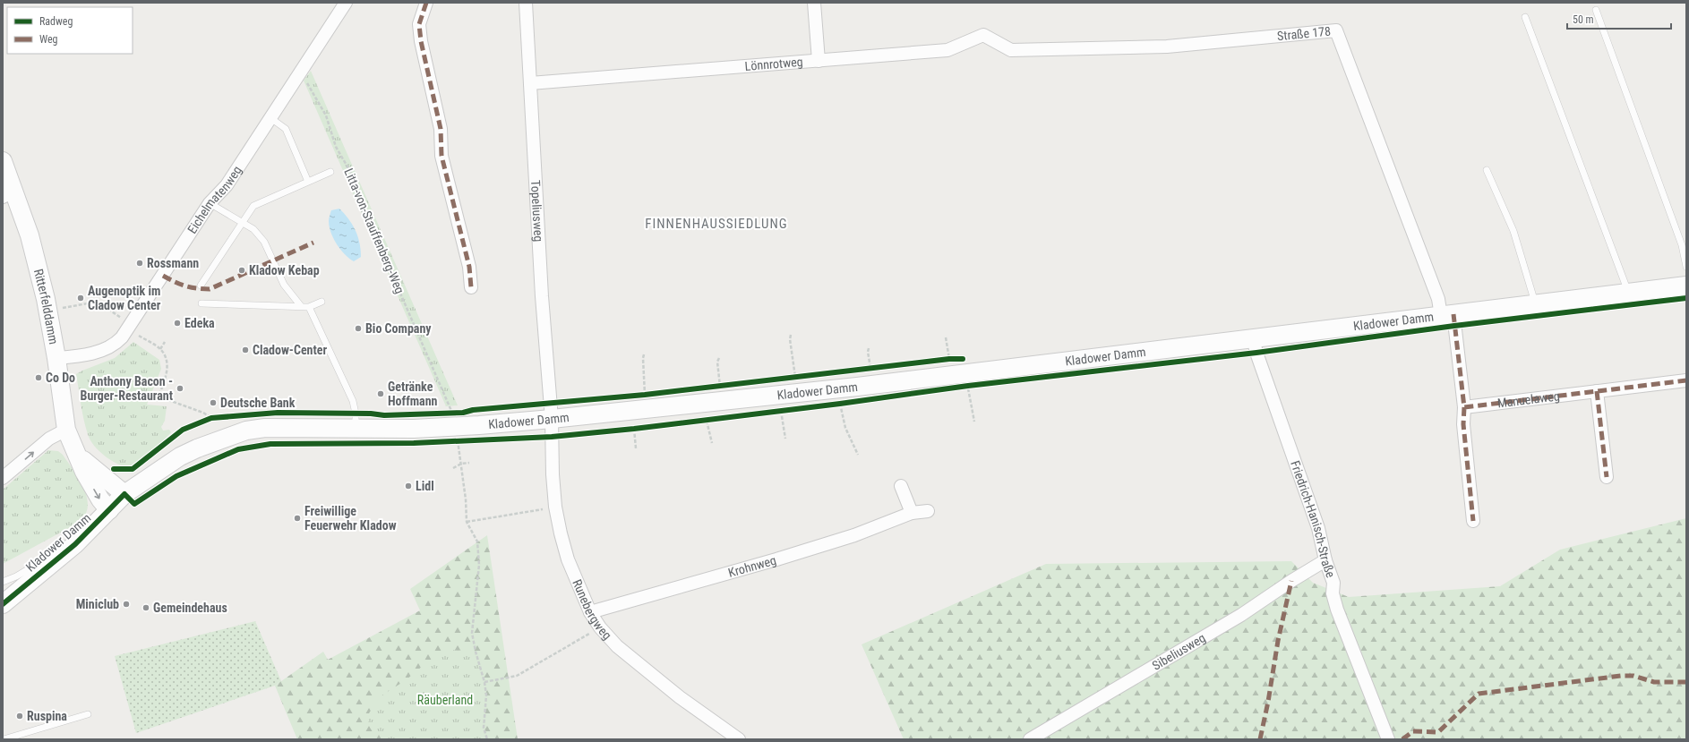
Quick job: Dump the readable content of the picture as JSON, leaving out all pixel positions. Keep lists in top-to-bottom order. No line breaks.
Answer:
{"streets":{"main road":["Ritterfelddamm","Kladower Damm"],"street":["Straße 178","Lönnrotweg","Eichelmatenweg","Topeliusweg","Manuelaweg","Friedrich-Hanisch-Straße","Krohnweg","Runebergweg","Sibeliusweg"],"path":["Litta-von-Stauffenberg-Weg"]},"crossings":[["Straße 178","Lönnrotweg"],["Straße 178","Kladower Damm"],["Lönnrotweg","Topeliusweg"],["Eichelmatenweg","Litta-von-Stauffenberg-Weg"],["Eichelmatenweg","Ritterfelddamm"],["Topeliusweg","Kladower Damm"],["Topeliusweg","Runebergweg"],["Ritterfelddamm","Kladower Damm"],["Kladower Damm","Friedrich-Hanisch-Straße"],["Kladower Damm","Runebergweg"],["Friedrich-Hanisch-Straße","Sibeliusweg"],["Krohnweg","Runebergweg"]],"districts":["FINNENHAUSSIEDLUNG"],"parks":["Räuberland"],"places":["Rossmann","Kladow Kebap","Augenoptik im Cladow Center","Edeka","Bio Company","Cladow-Center","Co Do","Anthony Bacon - Burger-Restaurant","Getränke Hoffmann","Deutsche Bank","Lidl","Freiwillige Feuerwehr Kladow","Miniclub","Gemeindehaus","Ruspina"],"legend":["Radweg","Weg"],"scale_bar":"50 m"}
